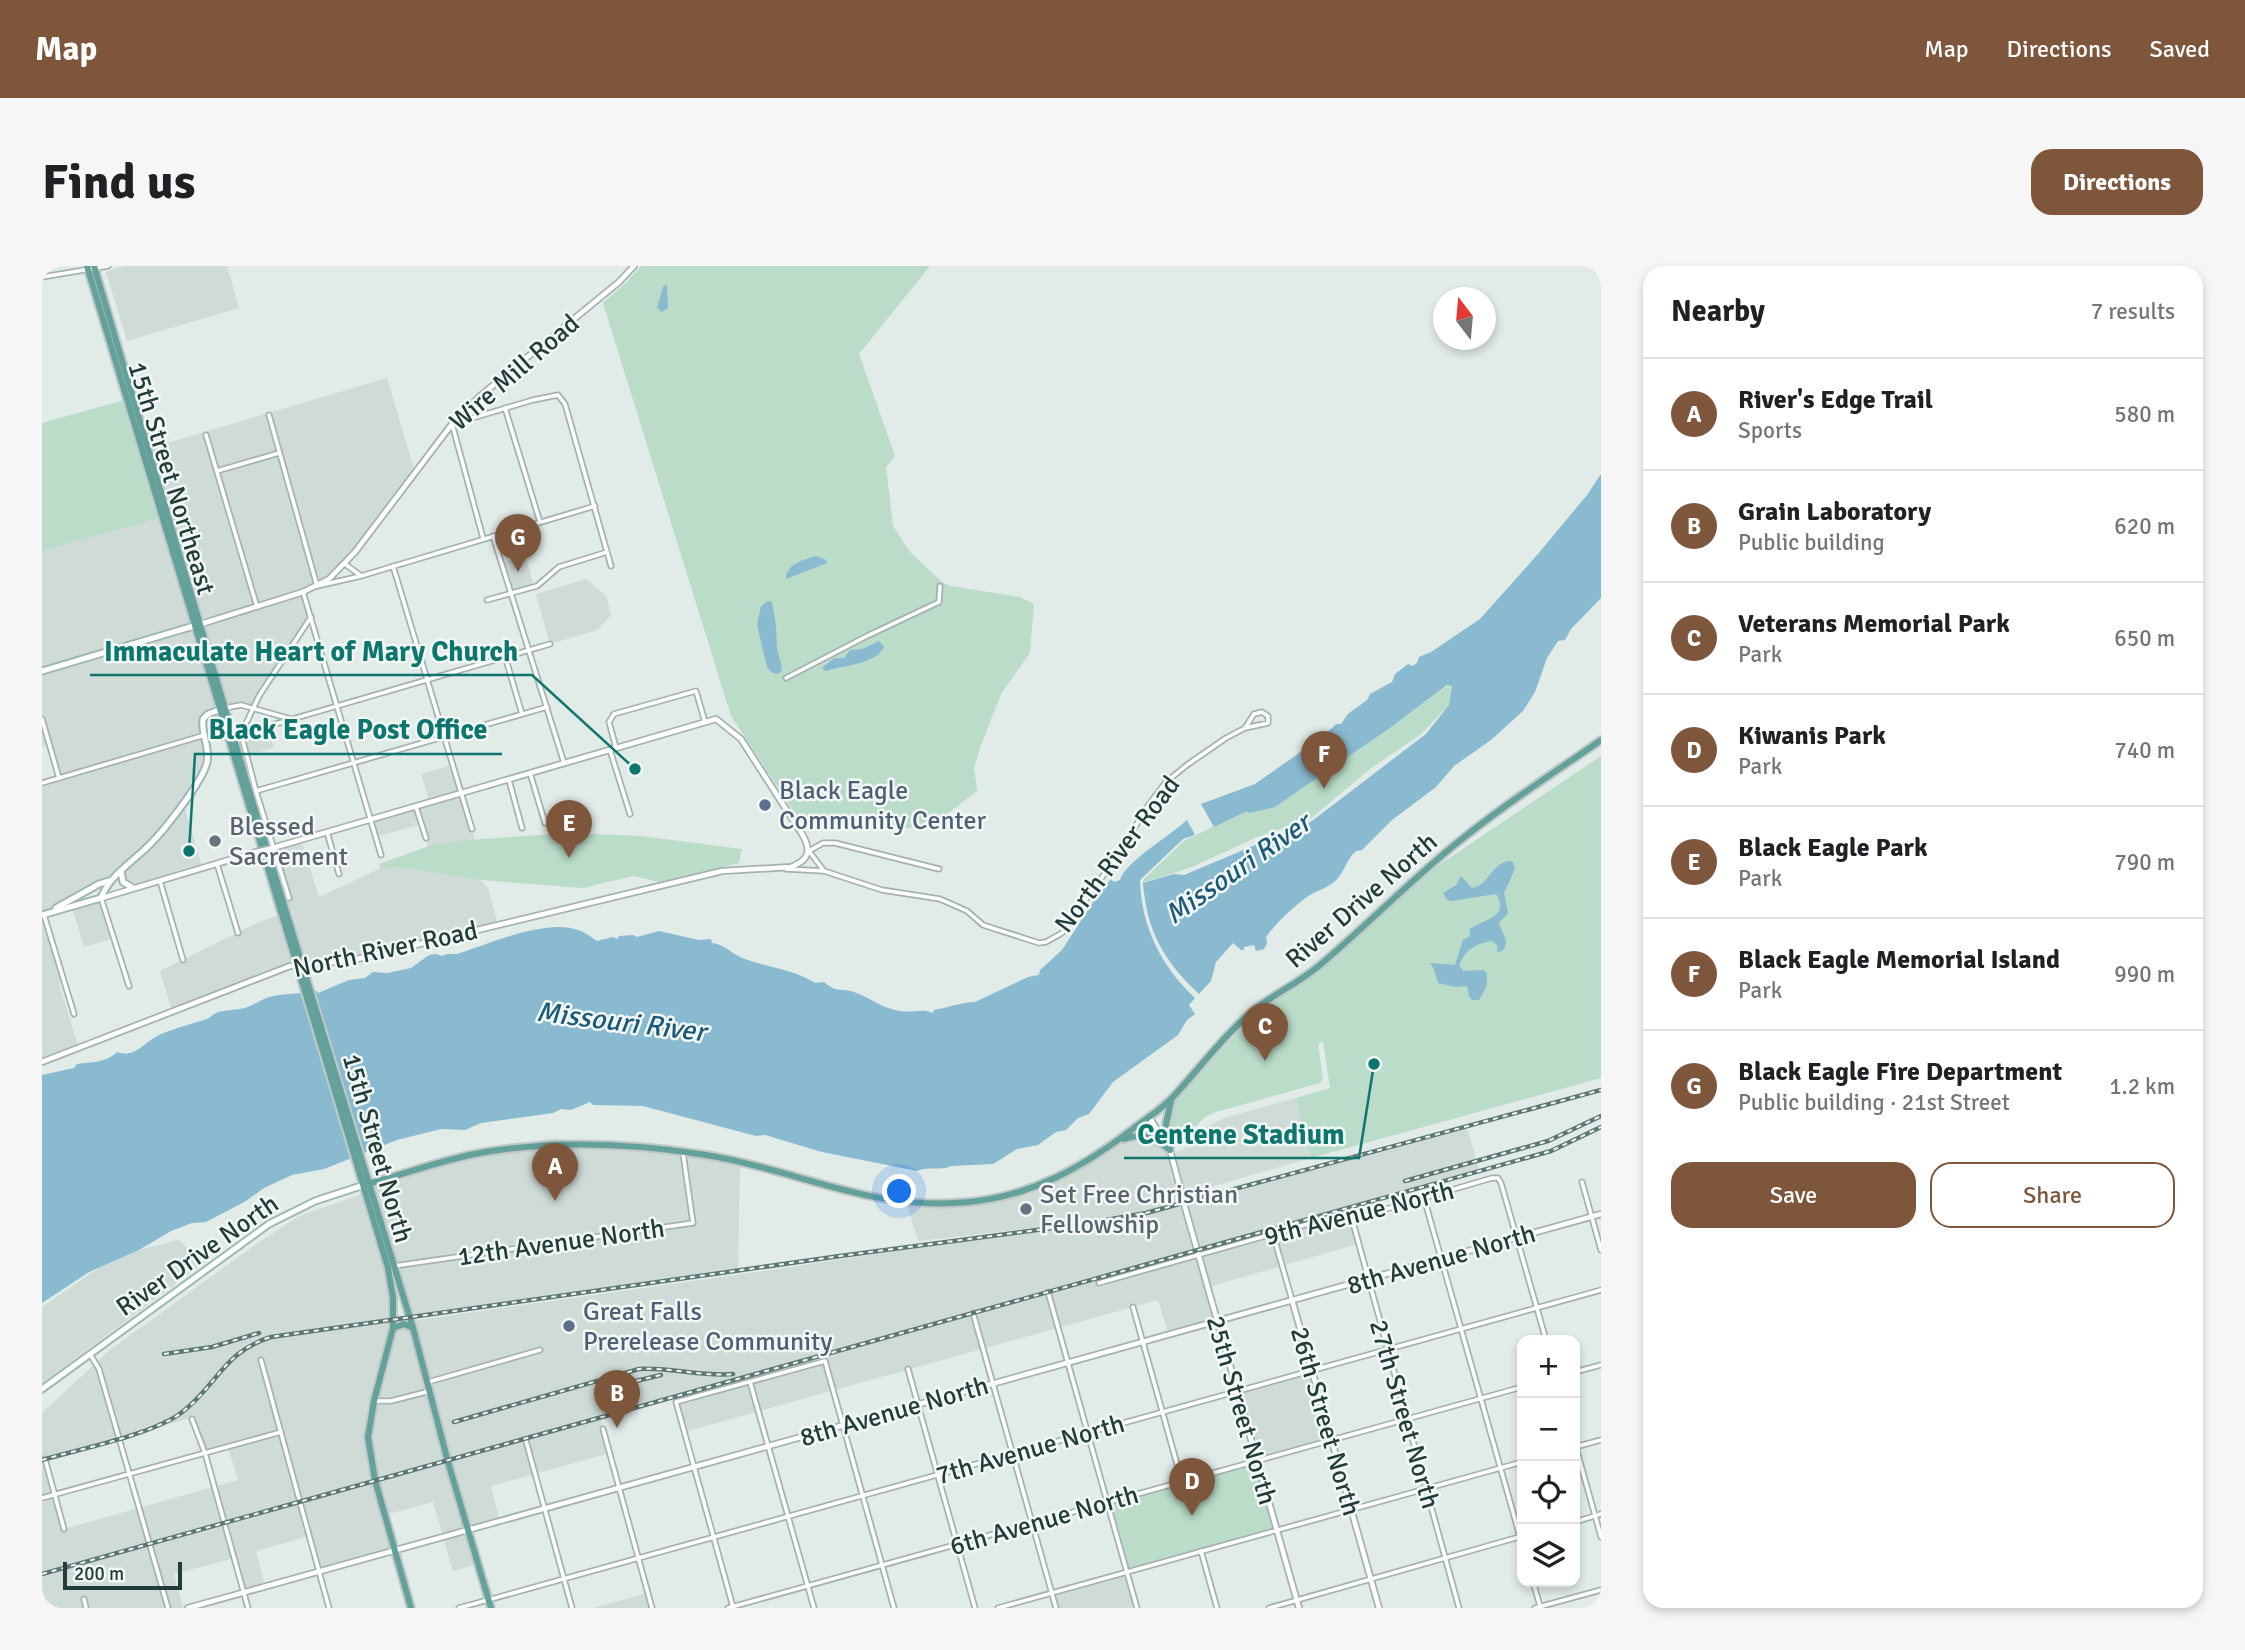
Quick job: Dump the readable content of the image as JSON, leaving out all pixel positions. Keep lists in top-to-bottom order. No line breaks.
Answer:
{"streets":{"main road":["15th Street Northeast","River Drive North","15th Street North"],"street":["Wire Mill Road","North River Road","9th Avenue North","12th Avenue North","8th Avenue North","25th Street North","27th Street North","26th Street North","7th Avenue North","6th Avenue North"]},"crossings":[["Wire Mill Road","15th Street Northeast"],["15th Street Northeast","15th Street North"],["North River Road","15th Street North"],["River Drive North","15th Street North"],["River Drive North","12th Avenue North"],["15th Street North","12th Avenue North"],["15th Street North","8th Avenue North"],["15th Street North","7th Avenue North"],["9th Avenue North","8th Avenue North"],["9th Avenue North","25th Street North"],["9th Avenue North","27th Street North"],["9th Avenue North","26th Street North"],["8th Avenue North","25th Street North"],["8th Avenue North","27th Street North"],["8th Avenue North","26th Street North"],["25th Street North","7th Avenue North"],["25th Street North","6th Avenue North"],["27th Street North","7th Avenue North"],["27th Street North","6th Avenue North"],["26th Street North","7th Avenue North"],["26th Street North","6th Avenue North"]],"water":["Missouri River"],"places":["Immaculate Heart of Mary Church","Black Eagle Community Center","Blessed Sacrement","Black Eagle Post Office","Centene Stadium","Set Free Christian Fellowship","Great Falls Prerelease Community"],"scale_bar":"200 m","north":"top","page":{"header":"Map","nav":["Map","Directions","Saved"],"buttons":["Directions",["Save","Share"]],"title":"Find us","heading":["Nearby","7 results"],"list":[{"mark":"A","name":"River's Edge Trail","note":"Sports","value":"580 m"},{"mark":"B","name":"Grain Laboratory","note":"Public building","value":"620 m"},{"mark":"C","name":"Veterans Memorial Park","note":"Park","value":"650 m"},{"mark":"D","name":"Kiwanis Park","note":"Park","value":"740 m"},{"mark":"E","name":"Black Eagle Park","note":"Park","value":"790 m"},{"mark":"F","name":"Black Eagle Memorial Island","note":"Park","value":"990 m"},{"mark":"G","name":"Black Eagle Fire Department","note":"Public building · 21st Street","value":"1.2 km"}],"pins":["G","F","E","C","A","B","D"],"map_buttons":["+","−"],"scale":"200 m"}}
